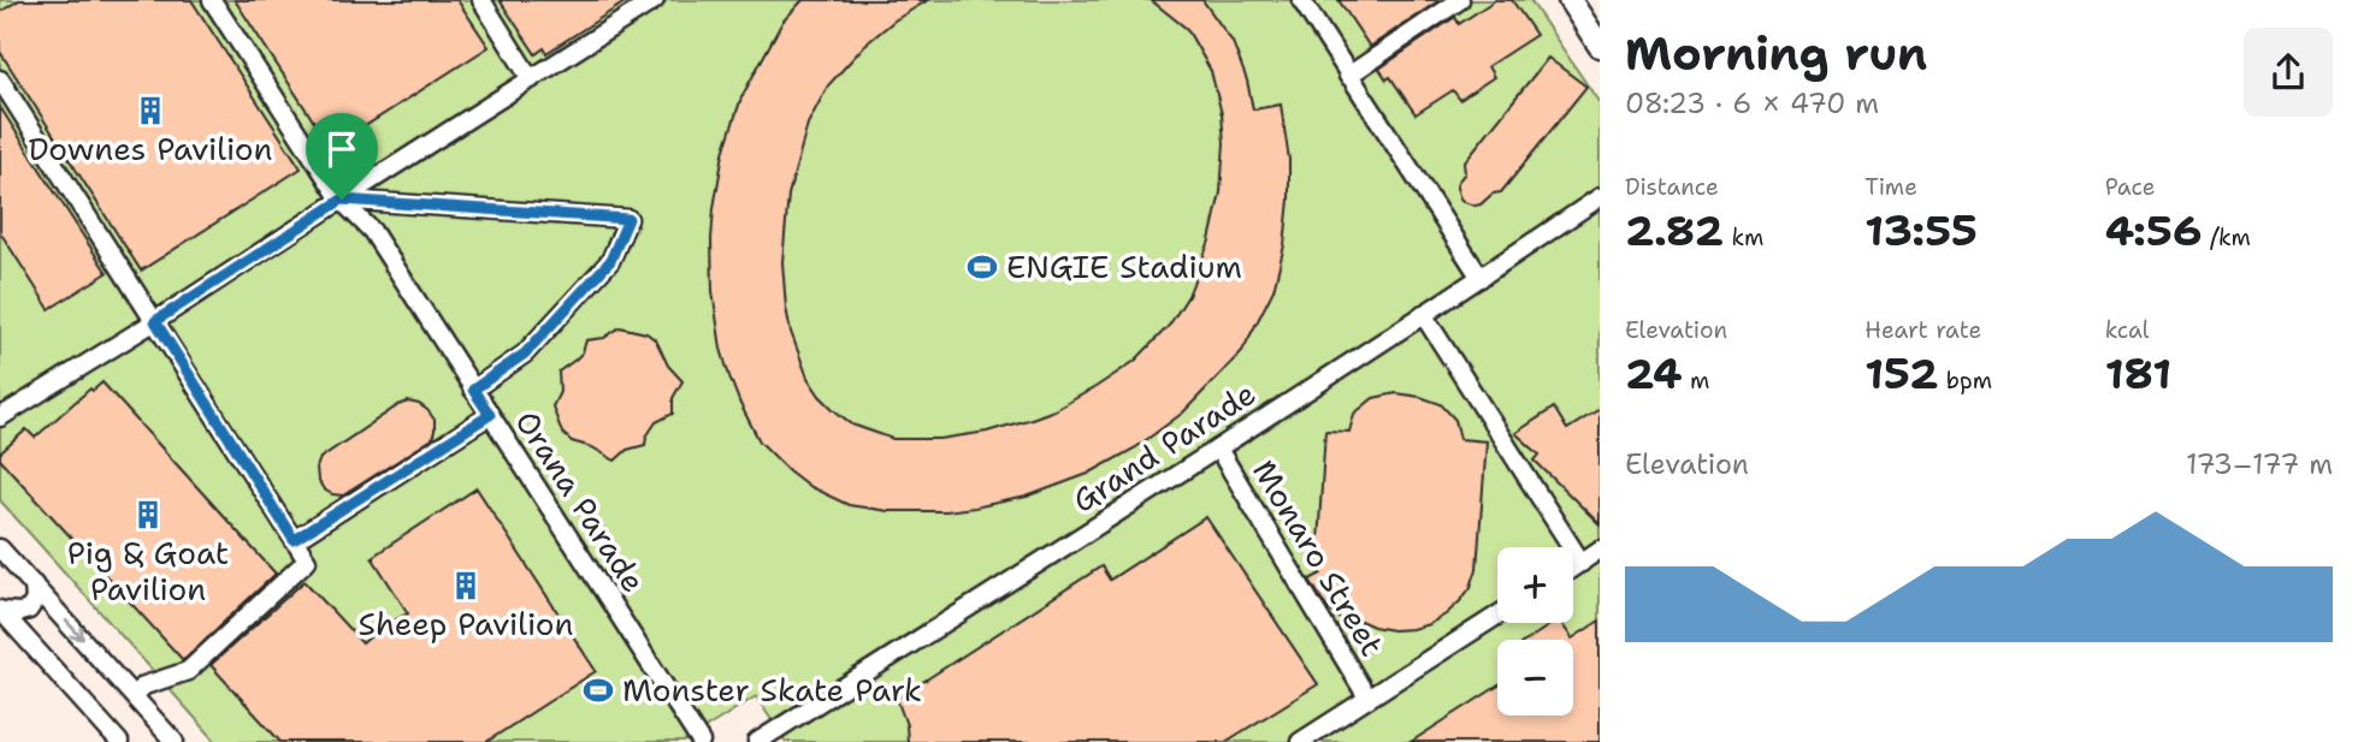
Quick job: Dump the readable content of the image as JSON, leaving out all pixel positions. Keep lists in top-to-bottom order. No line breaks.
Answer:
{"streets":{"street":["Grand Parade","Orana Parade","Monaro Street"]},"crossings":[["Grand Parade","Monaro Street"]],"places":{"building":["Downes Pavilion","Pig & Goat Pavilion","Sheep Pavilion"],"sports":["ENGIE Stadium","Monster Skate Park"]},"page":{"heading":["Morning run","08:23 · 6 × 470 m"],"stats":[["Distance","2.82 km"],["Time","13:55"],["Pace","4:56 /km"],["Elevation","24 m"],["Heart rate","152 bpm"],["kcal","181"]],"chart":["Elevation","173–177 m"],"map_buttons":["+","−"]}}
